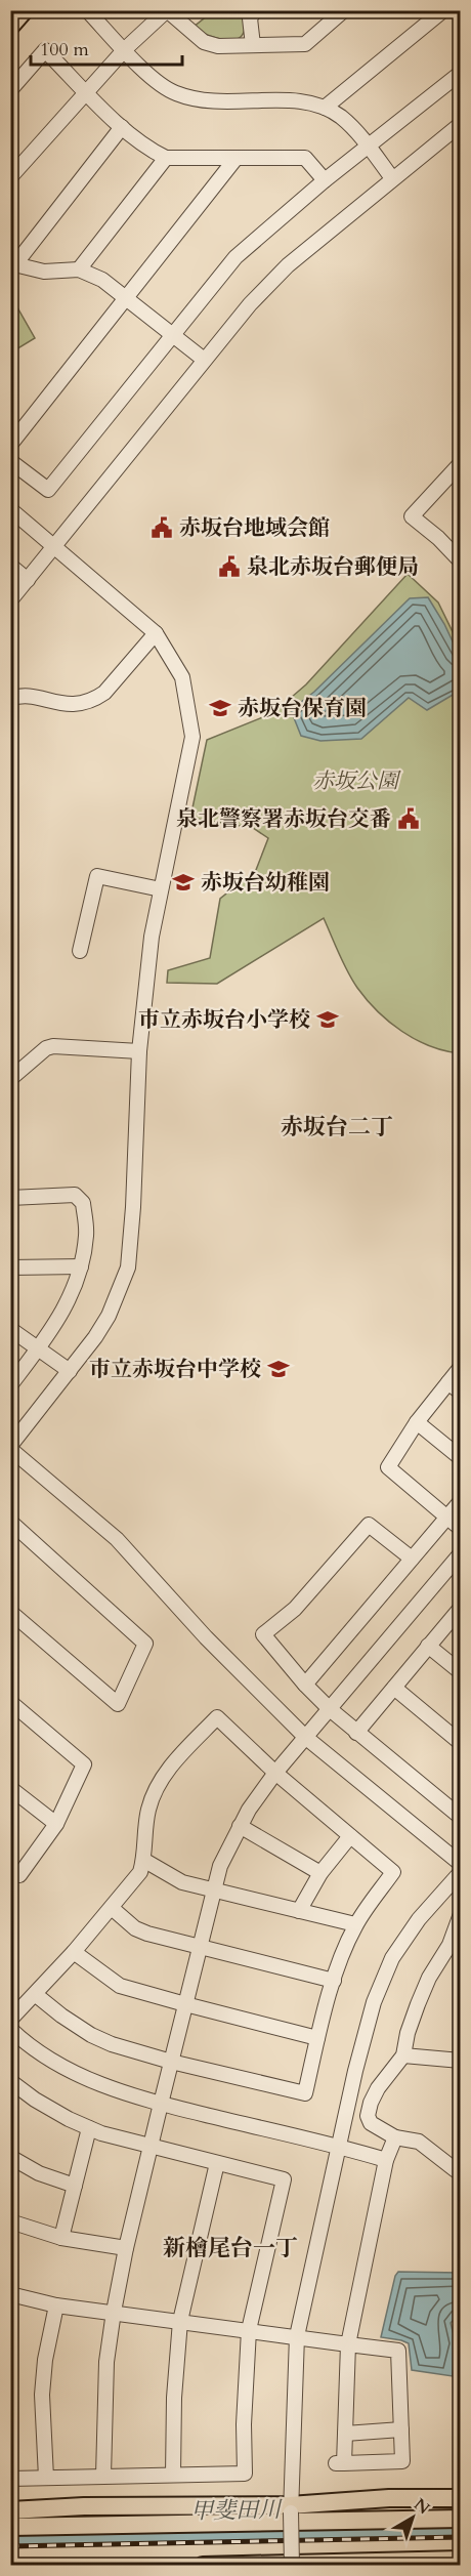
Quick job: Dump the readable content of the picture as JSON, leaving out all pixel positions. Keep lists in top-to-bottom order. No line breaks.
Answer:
{"districts":["赤坂台二丁","新檜尾台一丁"],"water":["甲斐田川"],"parks":["赤坂公園"],"places":{"public building":["赤坂台地域会館","泉北赤坂台郵便局","泉北警察署赤坂台交番"],"school or university":["赤坂台保育園","赤坂台幼稚園","市立赤坂台小学校","市立赤坂台中学校"]},"scale_bar":"100 m","north":"top right"}
